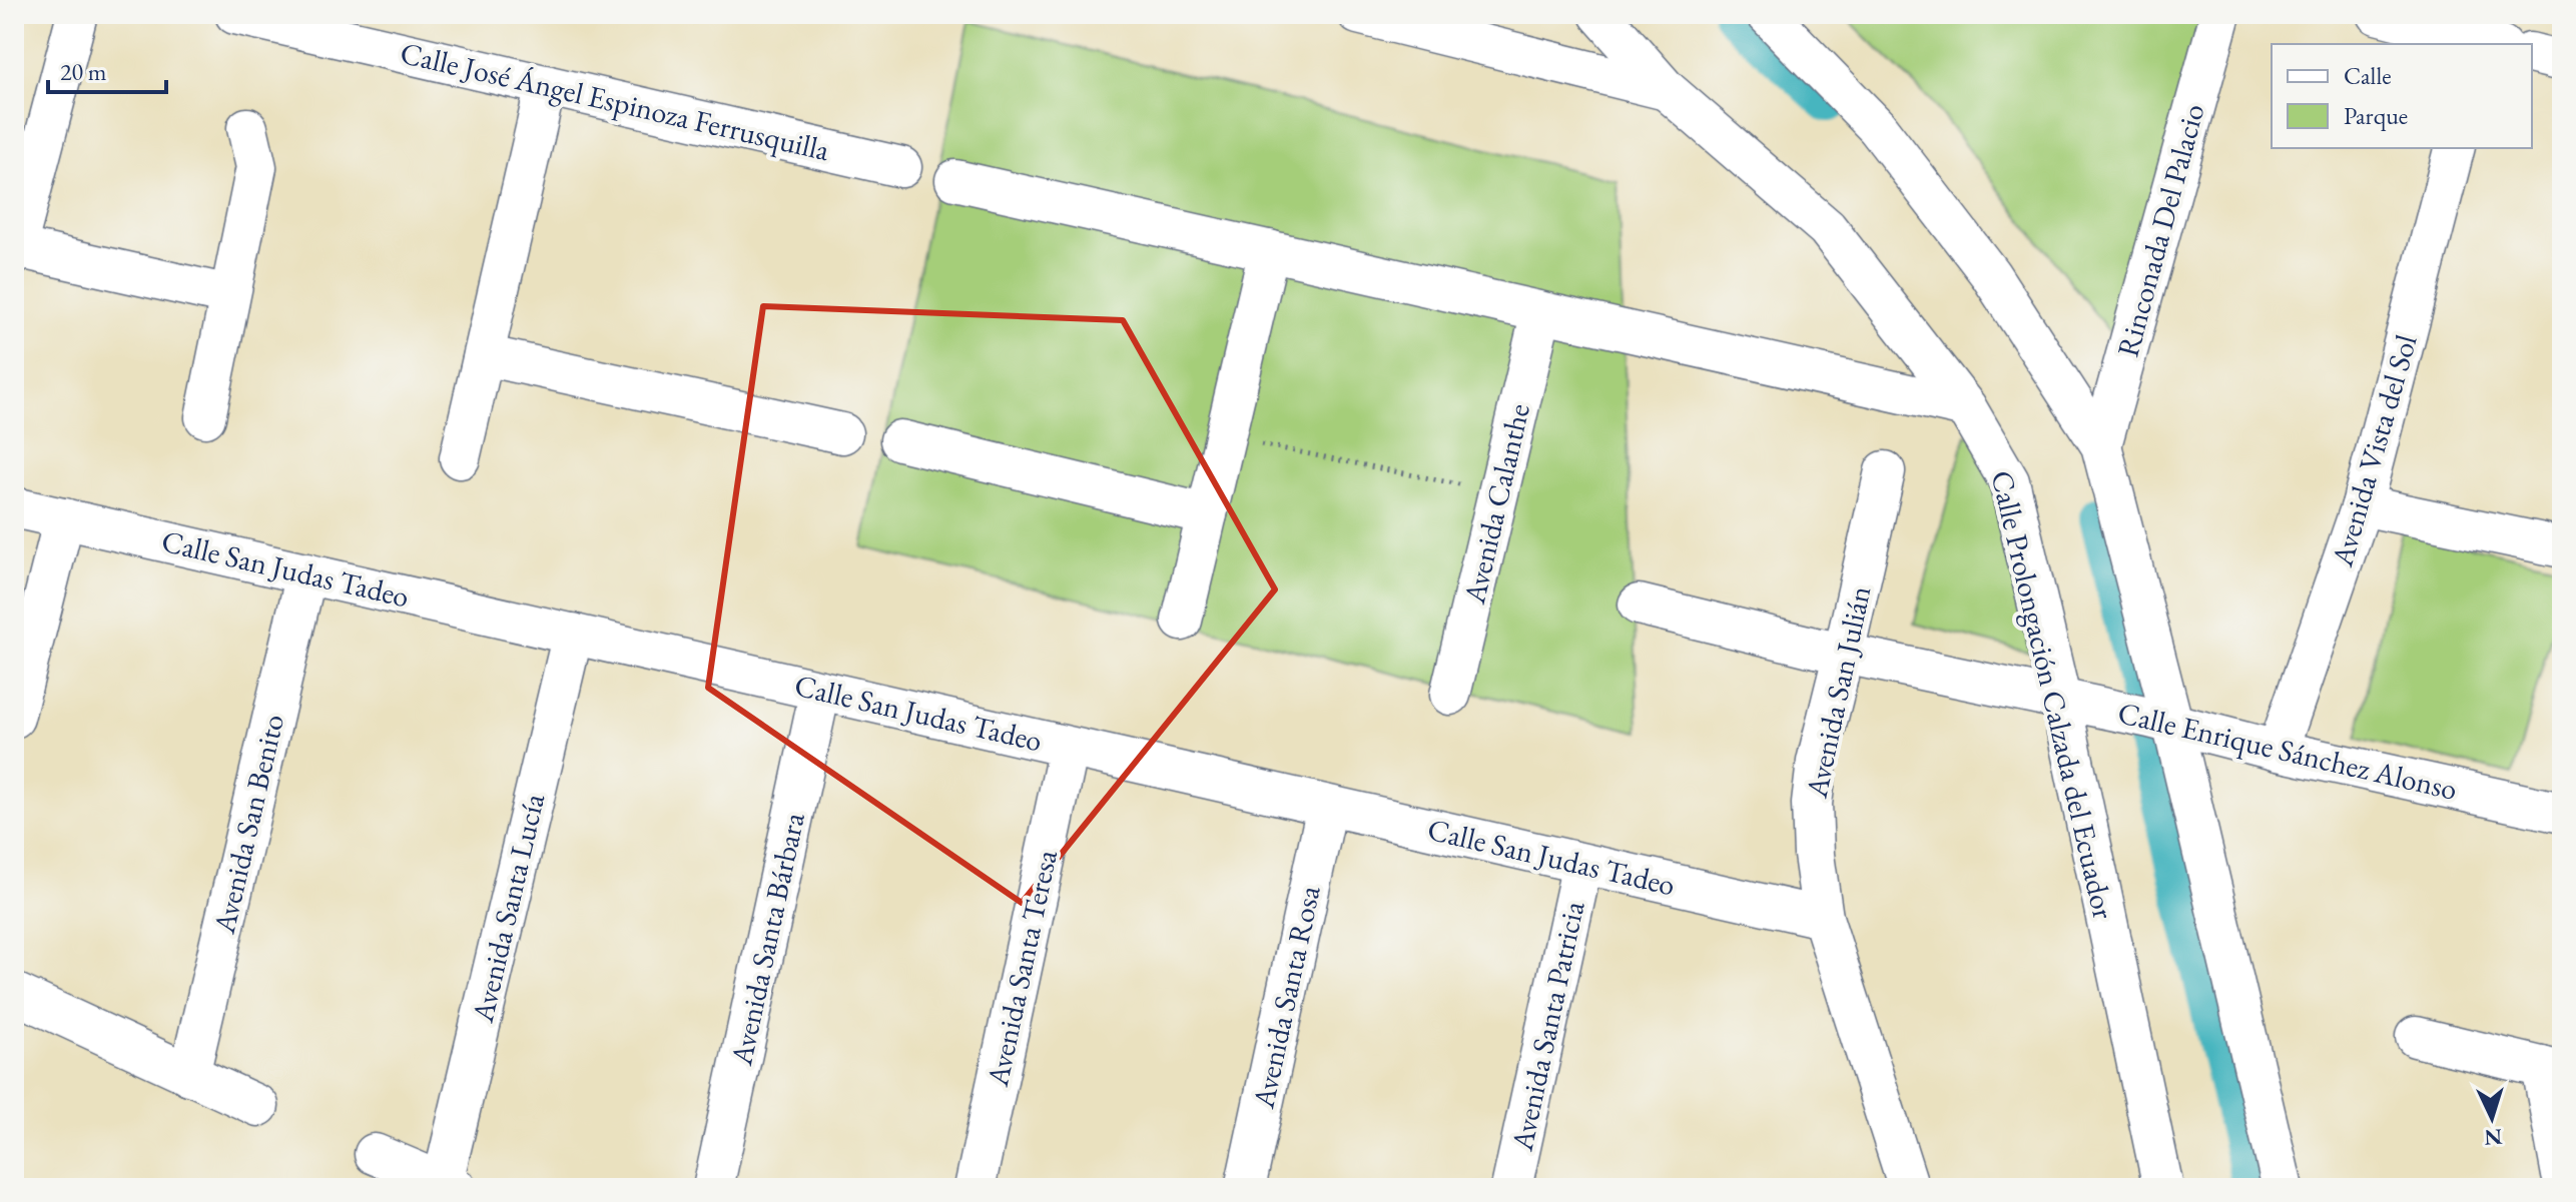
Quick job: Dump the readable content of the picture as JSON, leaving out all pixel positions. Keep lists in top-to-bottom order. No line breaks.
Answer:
{"streets":{"street":["Calle José Ángel Espinoza Ferrusquilla","Rinconada Del Palacio","Avenida Vista del Sol","Avenida Calanthe","Calle San Judas Tadeo","Avenida San Julián","Calle Prolongación Calzada del Ecuador","Calle Enrique Sánchez Alonso","Avenida San Benito","Avenida Santa Lucía","Avenida Santa Bárbara","Avenida Santa Teresa","Avenida Santa Rosa","Avenida Santa Patricia"]},"crossings":[["Avenida Vista del Sol","Calle Enrique Sánchez Alonso"],["Calle San Judas Tadeo","Avenida San Julián"],["Calle San Judas Tadeo","Avenida San Benito"],["Calle San Judas Tadeo","Avenida Santa Lucía"],["Calle San Judas Tadeo","Avenida Santa Bárbara"],["Calle San Judas Tadeo","Avenida Santa Teresa"],["Calle San Judas Tadeo","Avenida Santa Rosa"],["Calle San Judas Tadeo","Avenida Santa Patricia"],["Avenida San Julián","Calle Enrique Sánchez Alonso"],["Calle Prolongación Calzada del Ecuador","Calle Enrique Sánchez Alonso"]],"legend":["Calle","Parque"],"scale_bar":"20 m","north":"bottom"}
